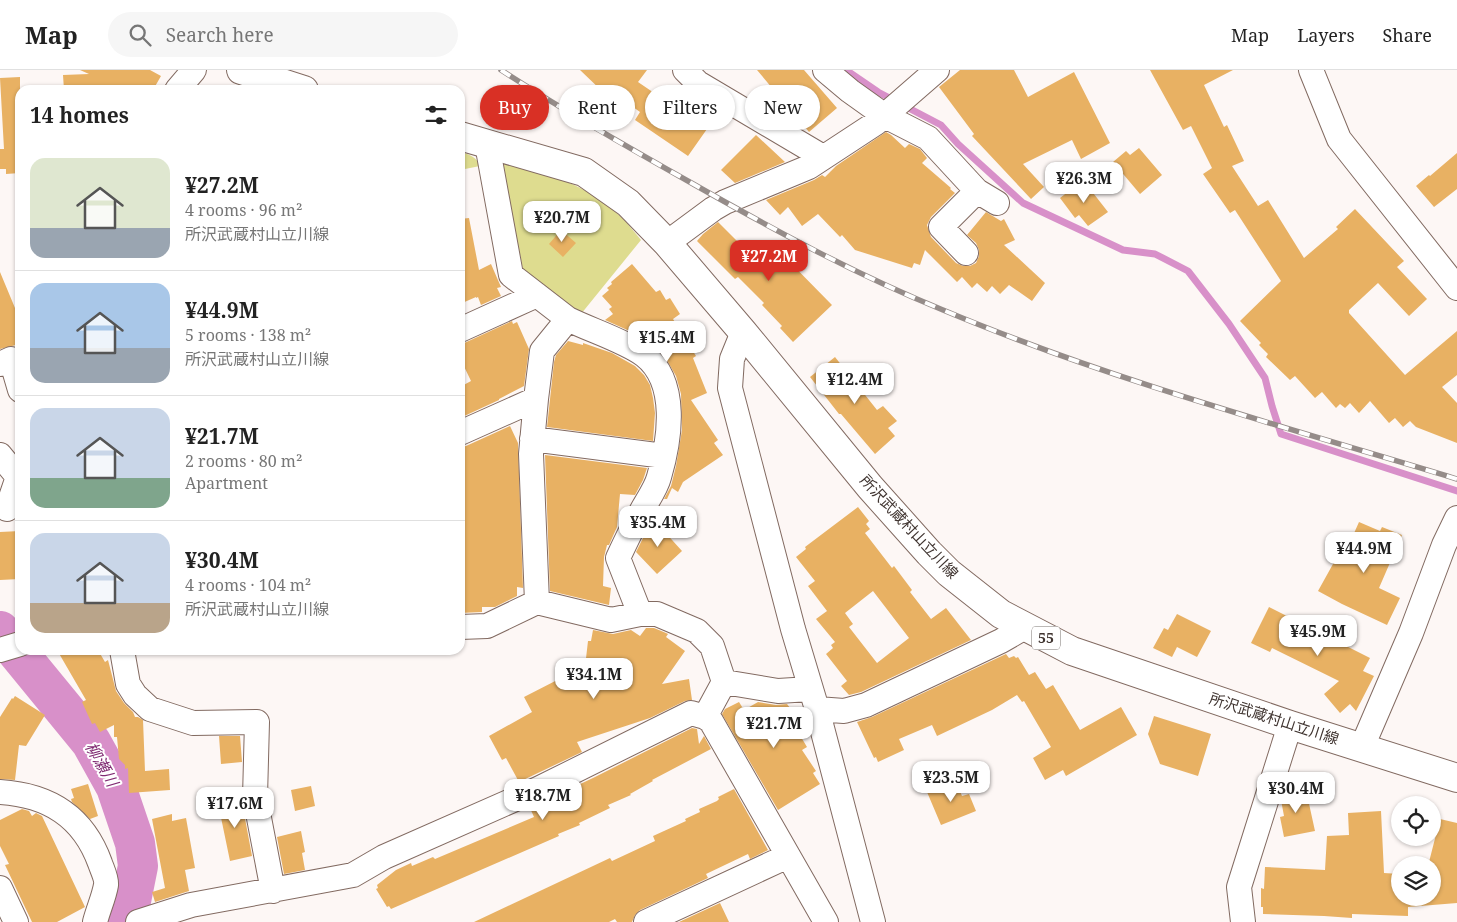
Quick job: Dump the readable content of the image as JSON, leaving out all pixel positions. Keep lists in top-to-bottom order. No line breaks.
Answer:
{"streets":{"main road":["所沢武蔵村山立川線","55"]},"water":["柳瀬川"],"page":{"header":"Map","search":"Search here","nav":["Map","Layers","Share"],"chip":["Buy","Rent","Filters","New"],"heading":"14 homes","list":[{"name":"¥27.2M","note":"4 rooms · 96 m² · 所沢武蔵村山立川線"},{"name":"¥44.9M","note":"5 rooms · 138 m² · 所沢武蔵村山立川線"},{"name":"¥21.7M","note":"2 rooms · 80 m² · Apartment"},{"name":"¥30.4M","note":"4 rooms · 104 m² · 所沢武蔵村山立川線"}],"price":["¥26.3M","¥20.7M","¥27.2M","¥15.4M","¥12.4M","¥35.4M","¥44.9M","¥45.9M","¥34.1M","¥21.7M","¥23.5M","¥30.4M","¥18.7M","¥17.6M"]}}
